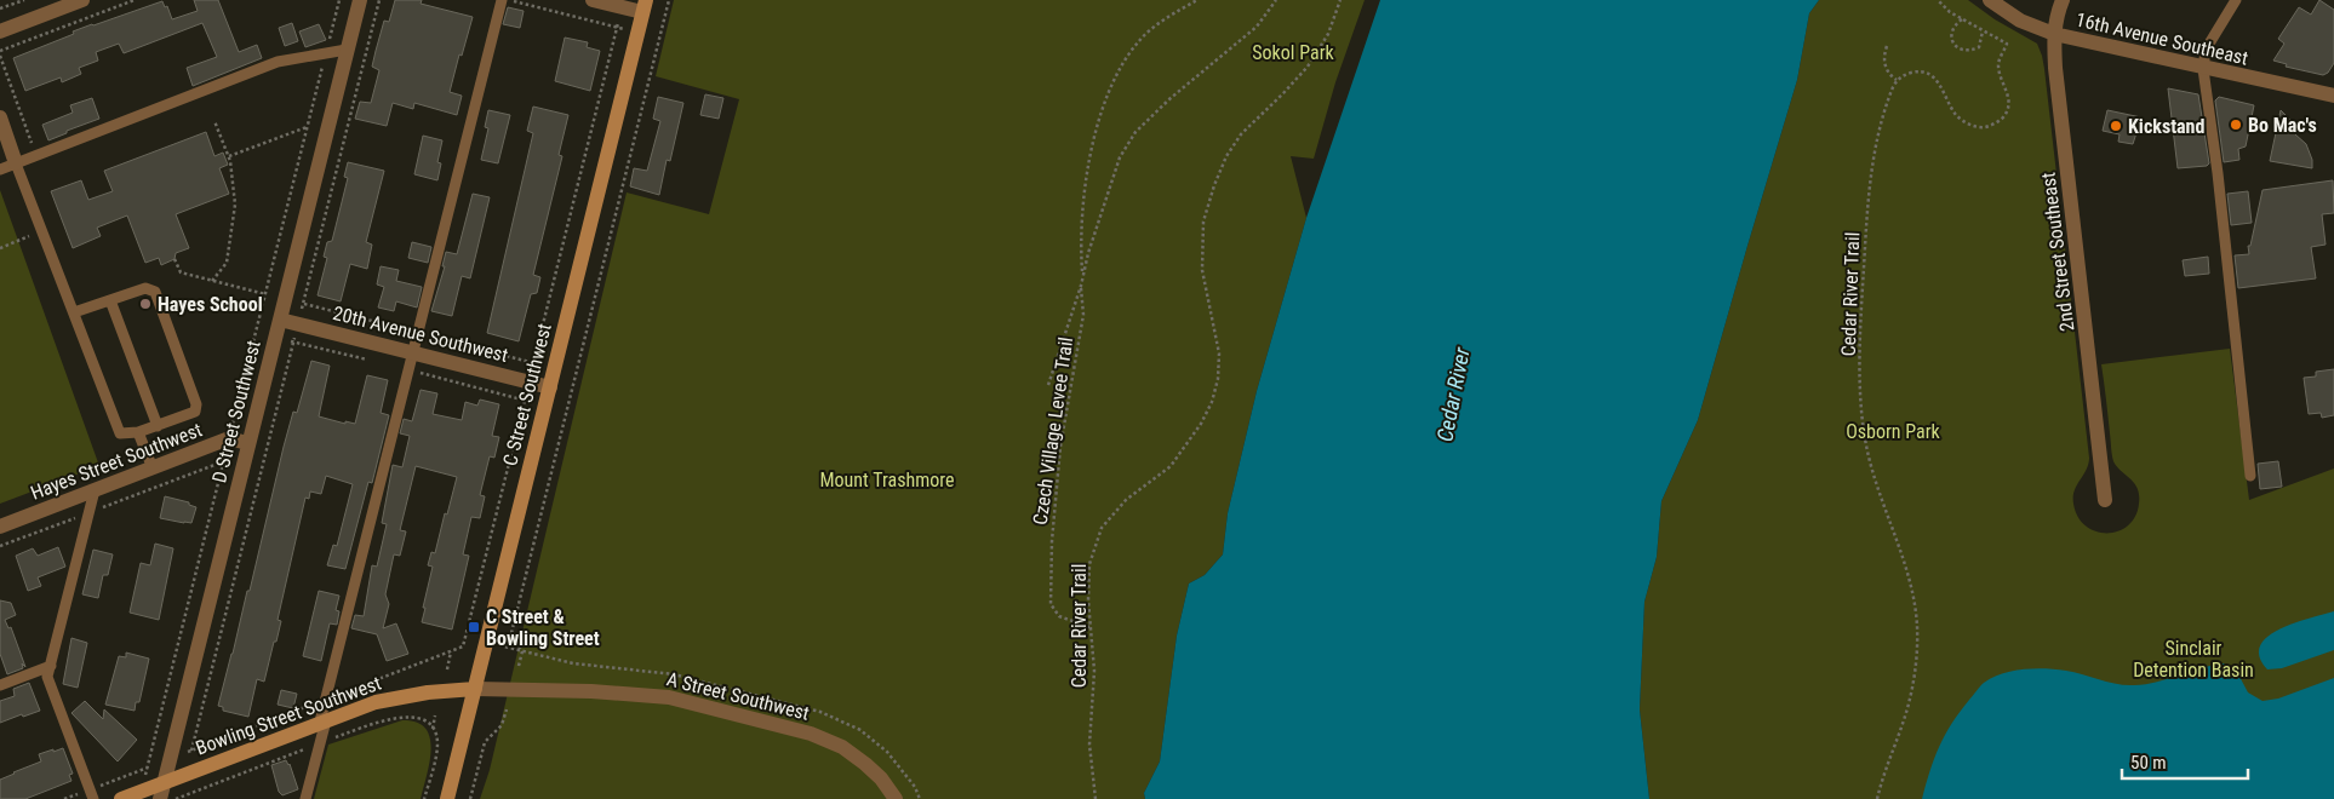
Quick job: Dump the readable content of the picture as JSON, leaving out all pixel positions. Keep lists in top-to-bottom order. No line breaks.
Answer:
{"streets":{"main road":["C Street Southwest","Bowling Street Southwest"],"street":["16th Avenue Southeast","2nd Street Southeast","20th Avenue Southwest","D Street Southwest","Hayes Street Southwest","A Street Southwest"],"path":["Cedar River Trail","Czech Village Levee Trail"]},"crossings":[["16th Avenue Southeast","2nd Street Southeast"],["Cedar River Trail","Czech Village Levee Trail"],["20th Avenue Southwest","C Street Southwest"],["20th Avenue Southwest","D Street Southwest"],["C Street Southwest","A Street Southwest"],["C Street Southwest","Bowling Street Southwest"],["D Street Southwest","Hayes Street Southwest"],["D Street Southwest","Bowling Street Southwest"],["A Street Southwest","Bowling Street Southwest"]],"water":["Cedar River"],"parks":["Sokol Park","Osborn Park","Mount Trashmore","Sinclair Detention Basin"],"places":{"other":["Bo Mac's","Kickstand","Hayes School"],"transit":["C Street & Bowling Street"]},"scale_bar":"50 m"}
